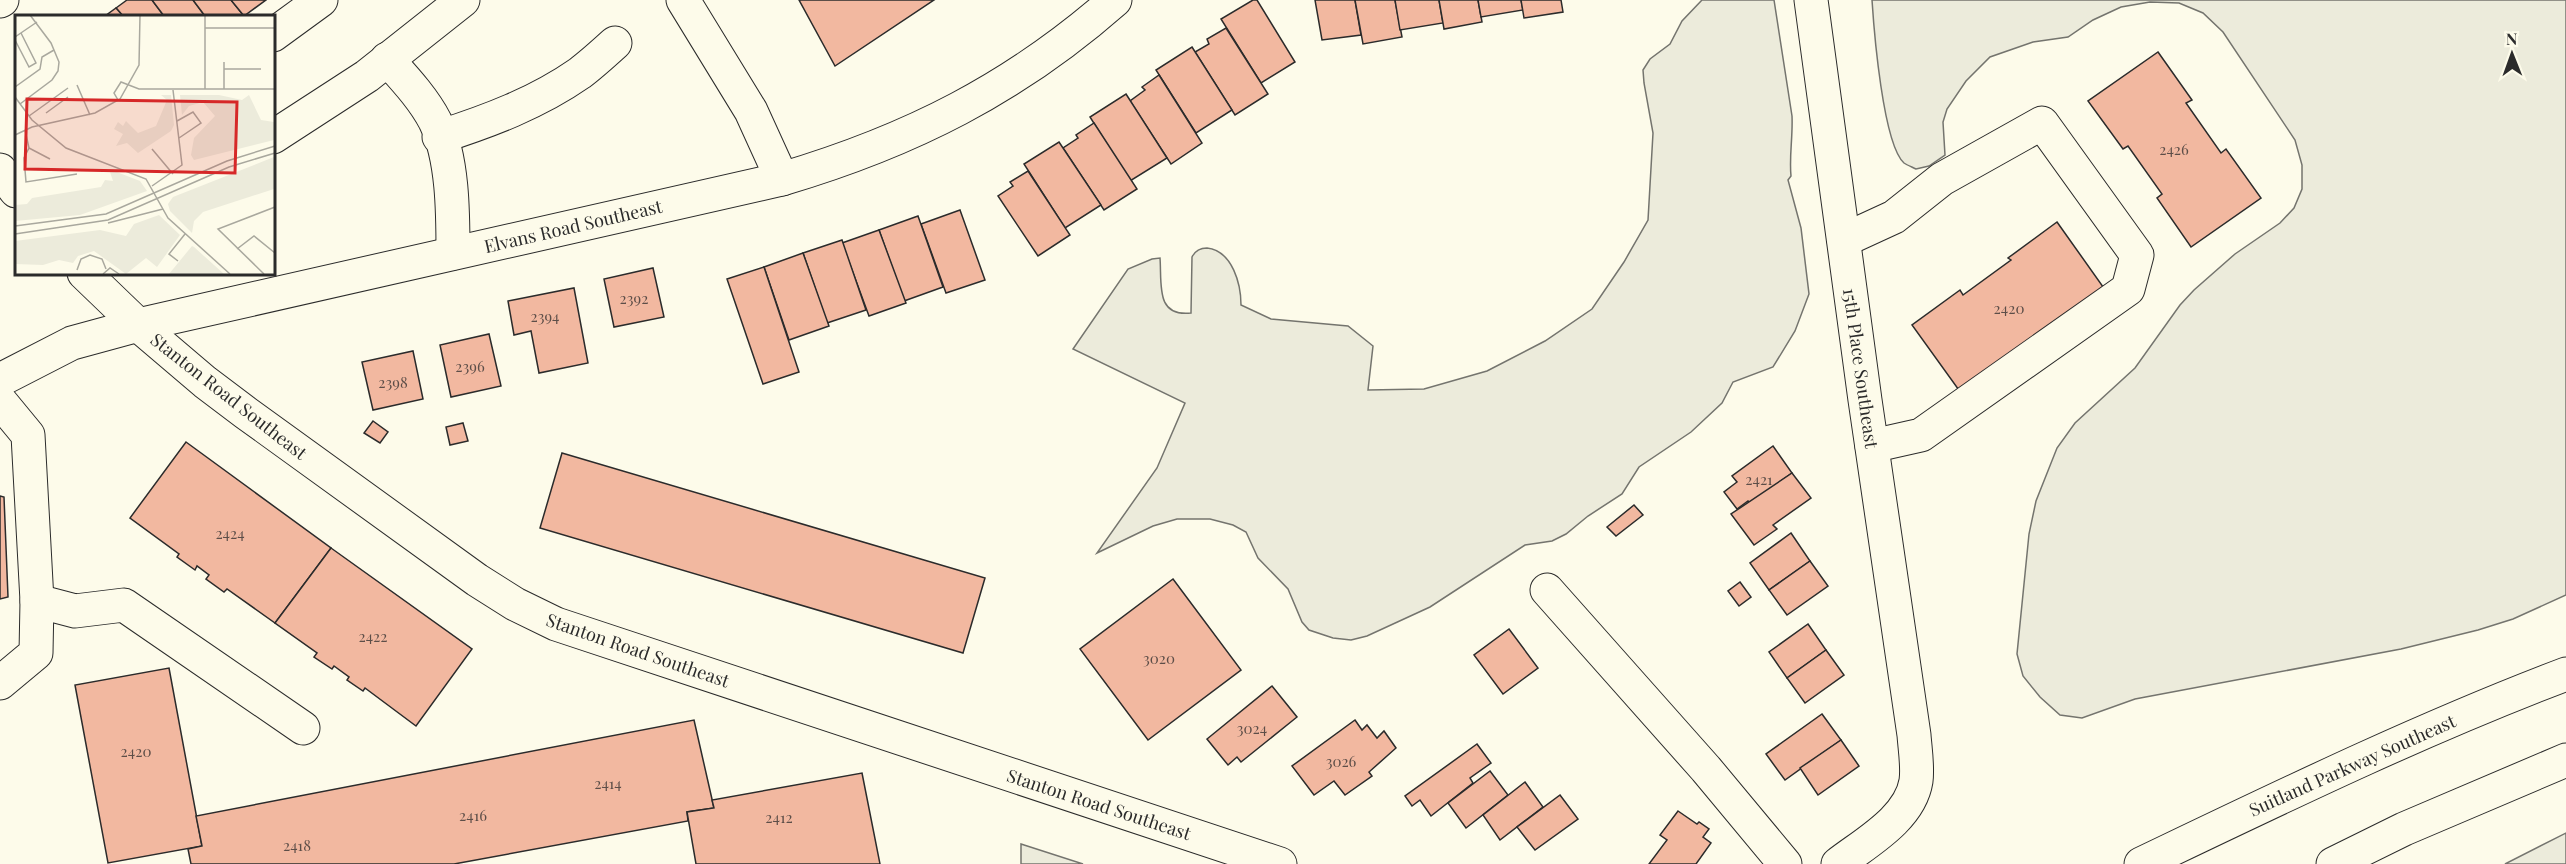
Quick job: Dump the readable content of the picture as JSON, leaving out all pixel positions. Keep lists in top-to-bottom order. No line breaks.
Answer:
{"streets":{"main road":["Elvans Road Southeast","15th Place Southeast","Stanton Road Southeast","Suitland Parkway Southeast"]},"crossings":[["Elvans Road Southeast","Stanton Road Southeast"]],"house_numbers":["2426","2392","2420","2394","2396","2398","2421","2424","2422","3020","3024","2420","3026","2414","2416","2412","2418"],"north":"top"}
